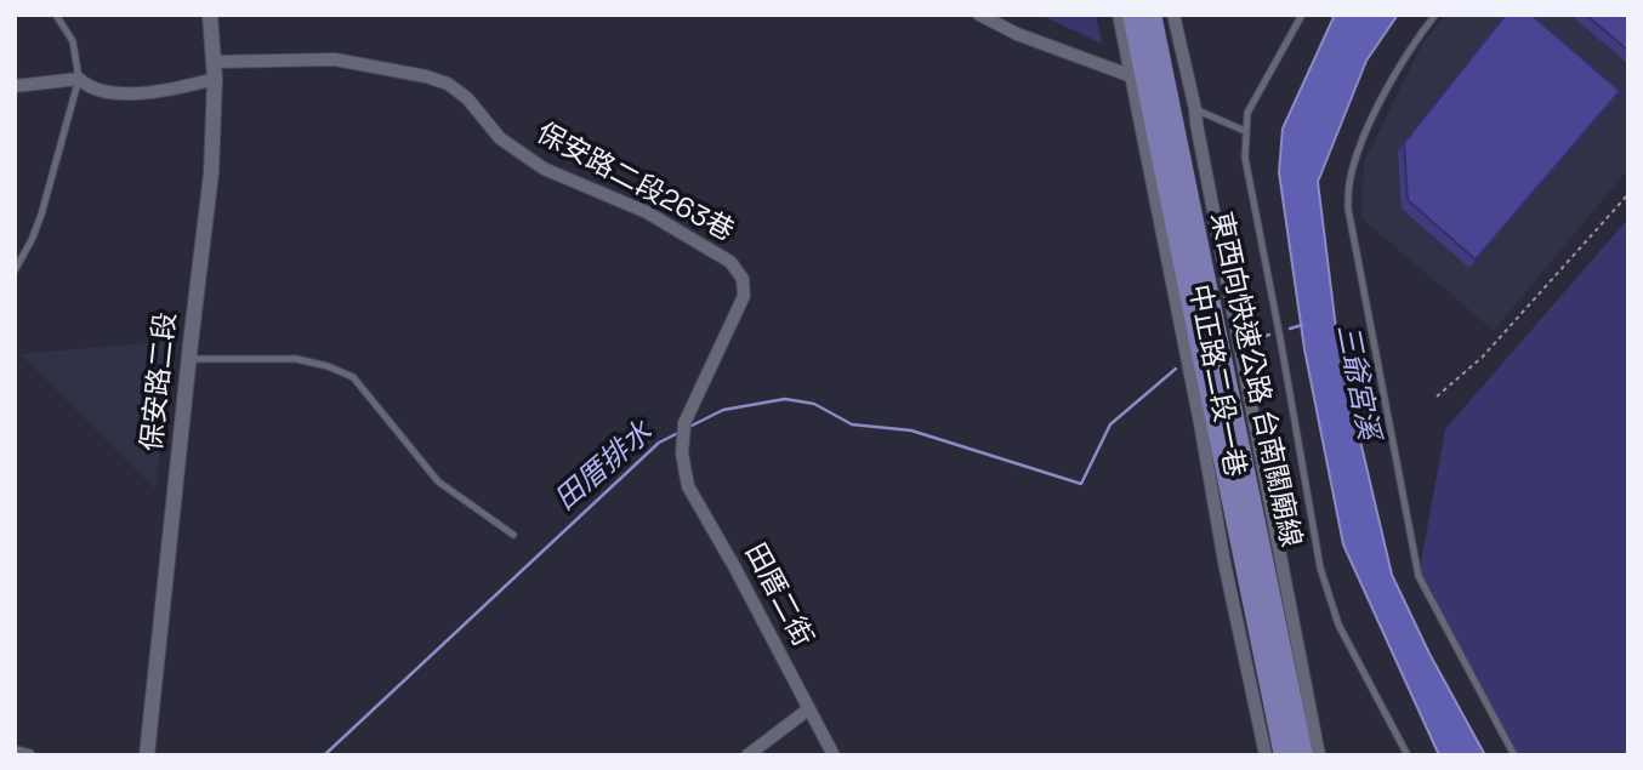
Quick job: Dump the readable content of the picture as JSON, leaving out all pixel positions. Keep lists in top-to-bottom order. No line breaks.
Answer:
{"streets":{"highway":["東西向快速公路 台南關廟線"],"street":["保安路二段263巷","中正路二段一巷","保安路二段","田厝二街"]},"crossings":[["保安路二段263巷","保安路二段"],["保安路二段263巷","田厝二街"]],"water":["三爺宮溪","田厝排水"]}
